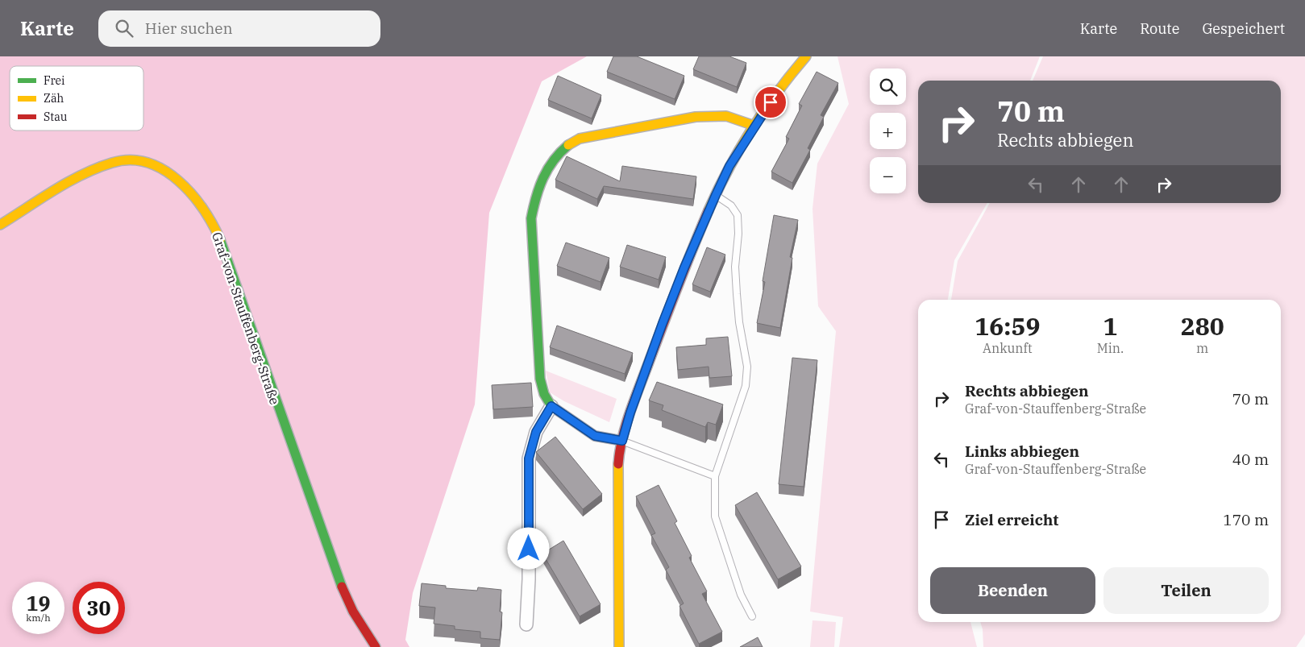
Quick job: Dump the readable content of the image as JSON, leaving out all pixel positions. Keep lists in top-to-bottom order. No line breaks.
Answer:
{"streets":{"street":["Graf-von-Stauffenberg-Straße"]},"legend":["Frei","Zäh","Stau"],"page":{"header":"Karte","search":"Hier suchen","nav":["Karte","Route","Gespeichert"],"map_buttons":["+","−"],"turn":["70 m","Rechts abbiegen"],"eta":["16:59","Ankunft","1","Min.","280","m"],"list":[{"name":"Rechts abbiegen","note":"Graf-von-Stauffenberg-Straße","value":"70 m"},{"name":"Links abbiegen","note":"Graf-von-Stauffenberg-Straße","value":"40 m"},{"name":"Ziel erreicht","value":"170 m"}],"buttons":["Beenden","Teilen"],"speed":"19 km/h","limit":"30"}}
